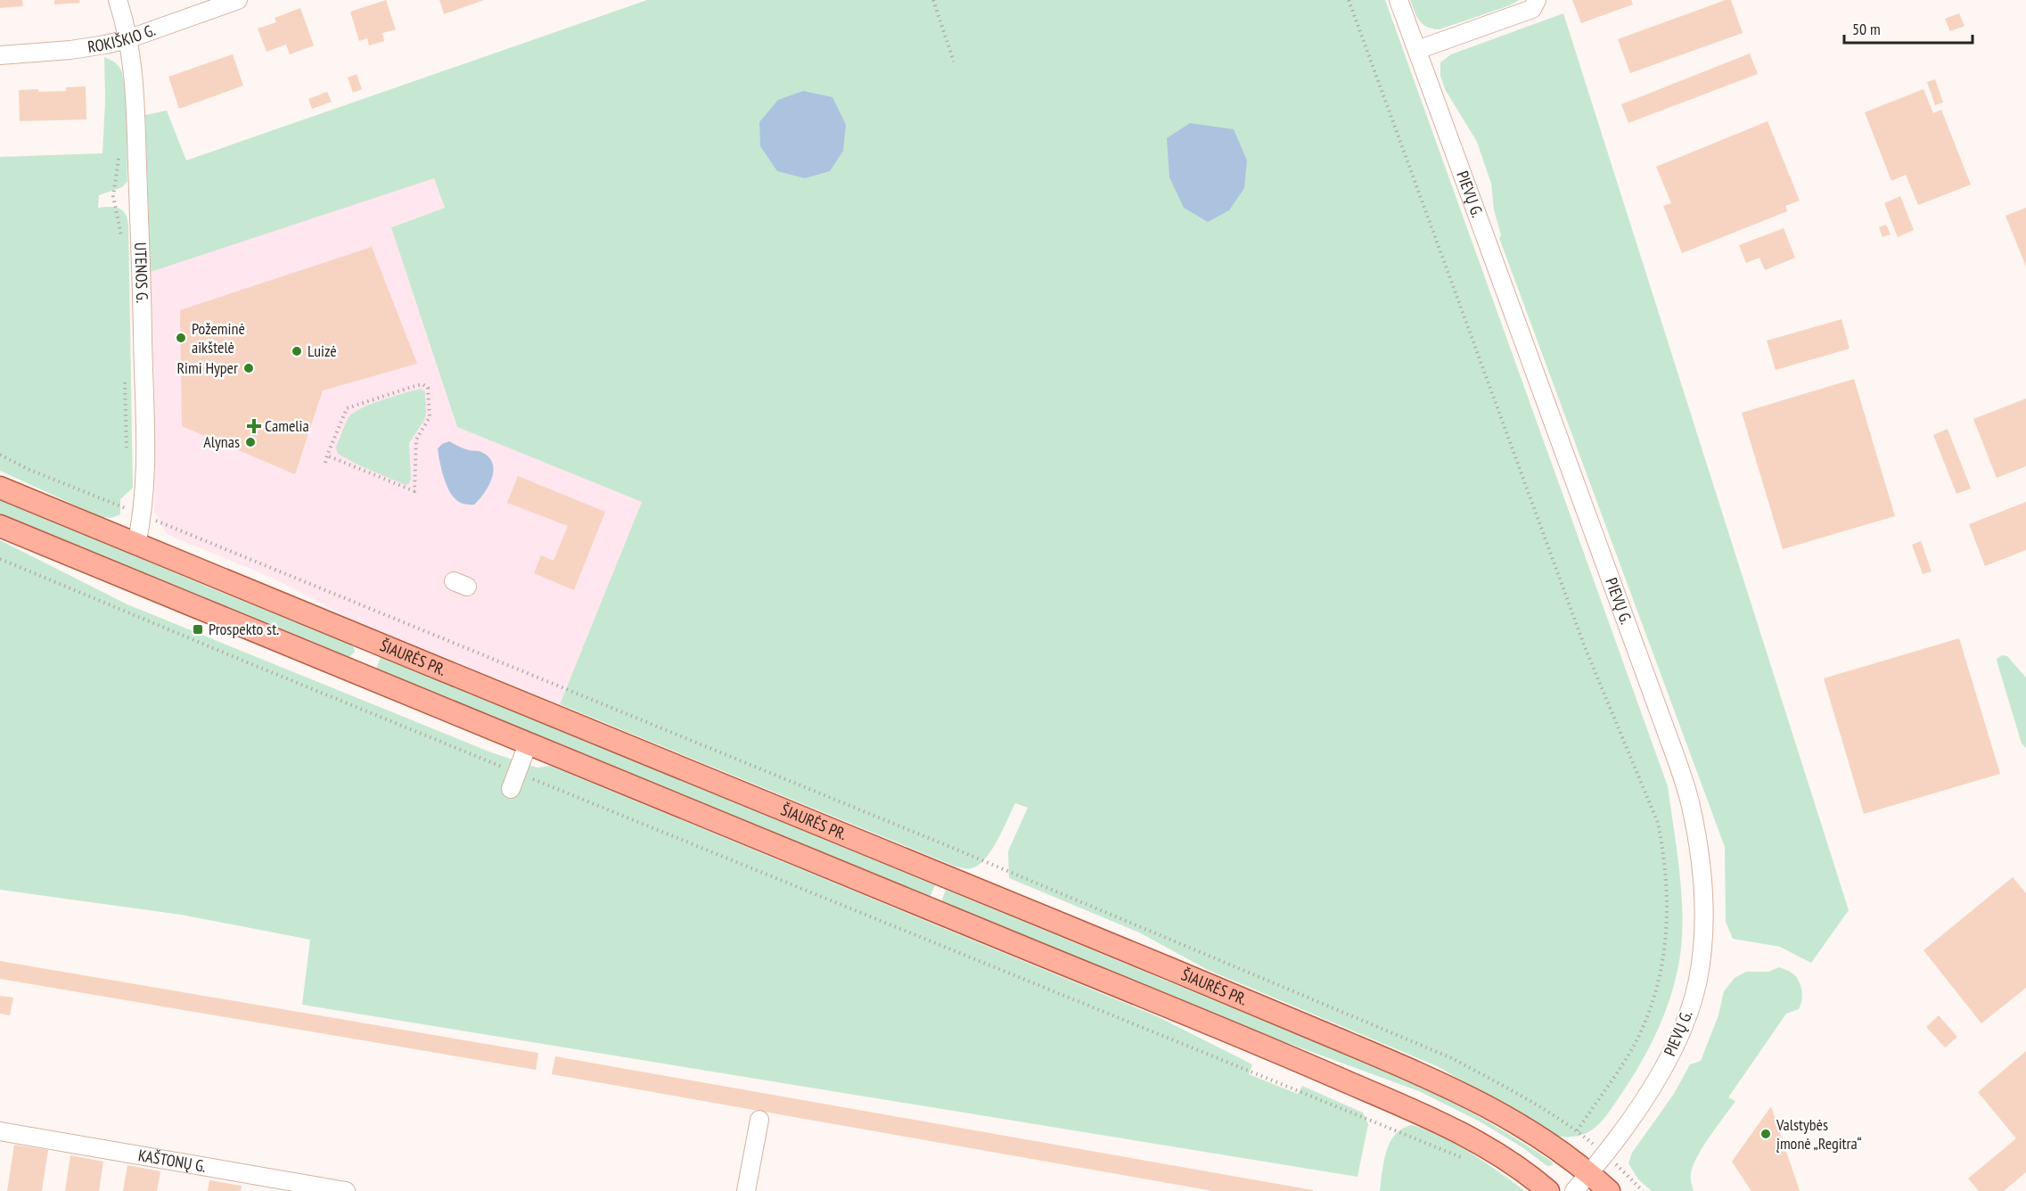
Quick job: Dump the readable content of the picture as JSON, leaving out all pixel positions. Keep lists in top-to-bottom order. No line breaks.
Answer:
{"streets":{"main road":["ŠIAURĖS PR."],"street":["ROKIŠKIO G.","PIEVŲ G.","UTENOS G.","KAŠTONŲ G."]},"crossings":[["ROKIŠKIO G.","UTENOS G."],["PIEVŲ G.","ŠIAURĖS PR."],["UTENOS G.","ŠIAURĖS PR."]],"places":{"other":["Požeminė aikštelė","Luizė","Rimi Hyper","Alynas","Valstybės įmonė „Regitra“"],"health":["Camelia"],"transit":["Prospekto st."]},"scale_bar":"50 m"}
